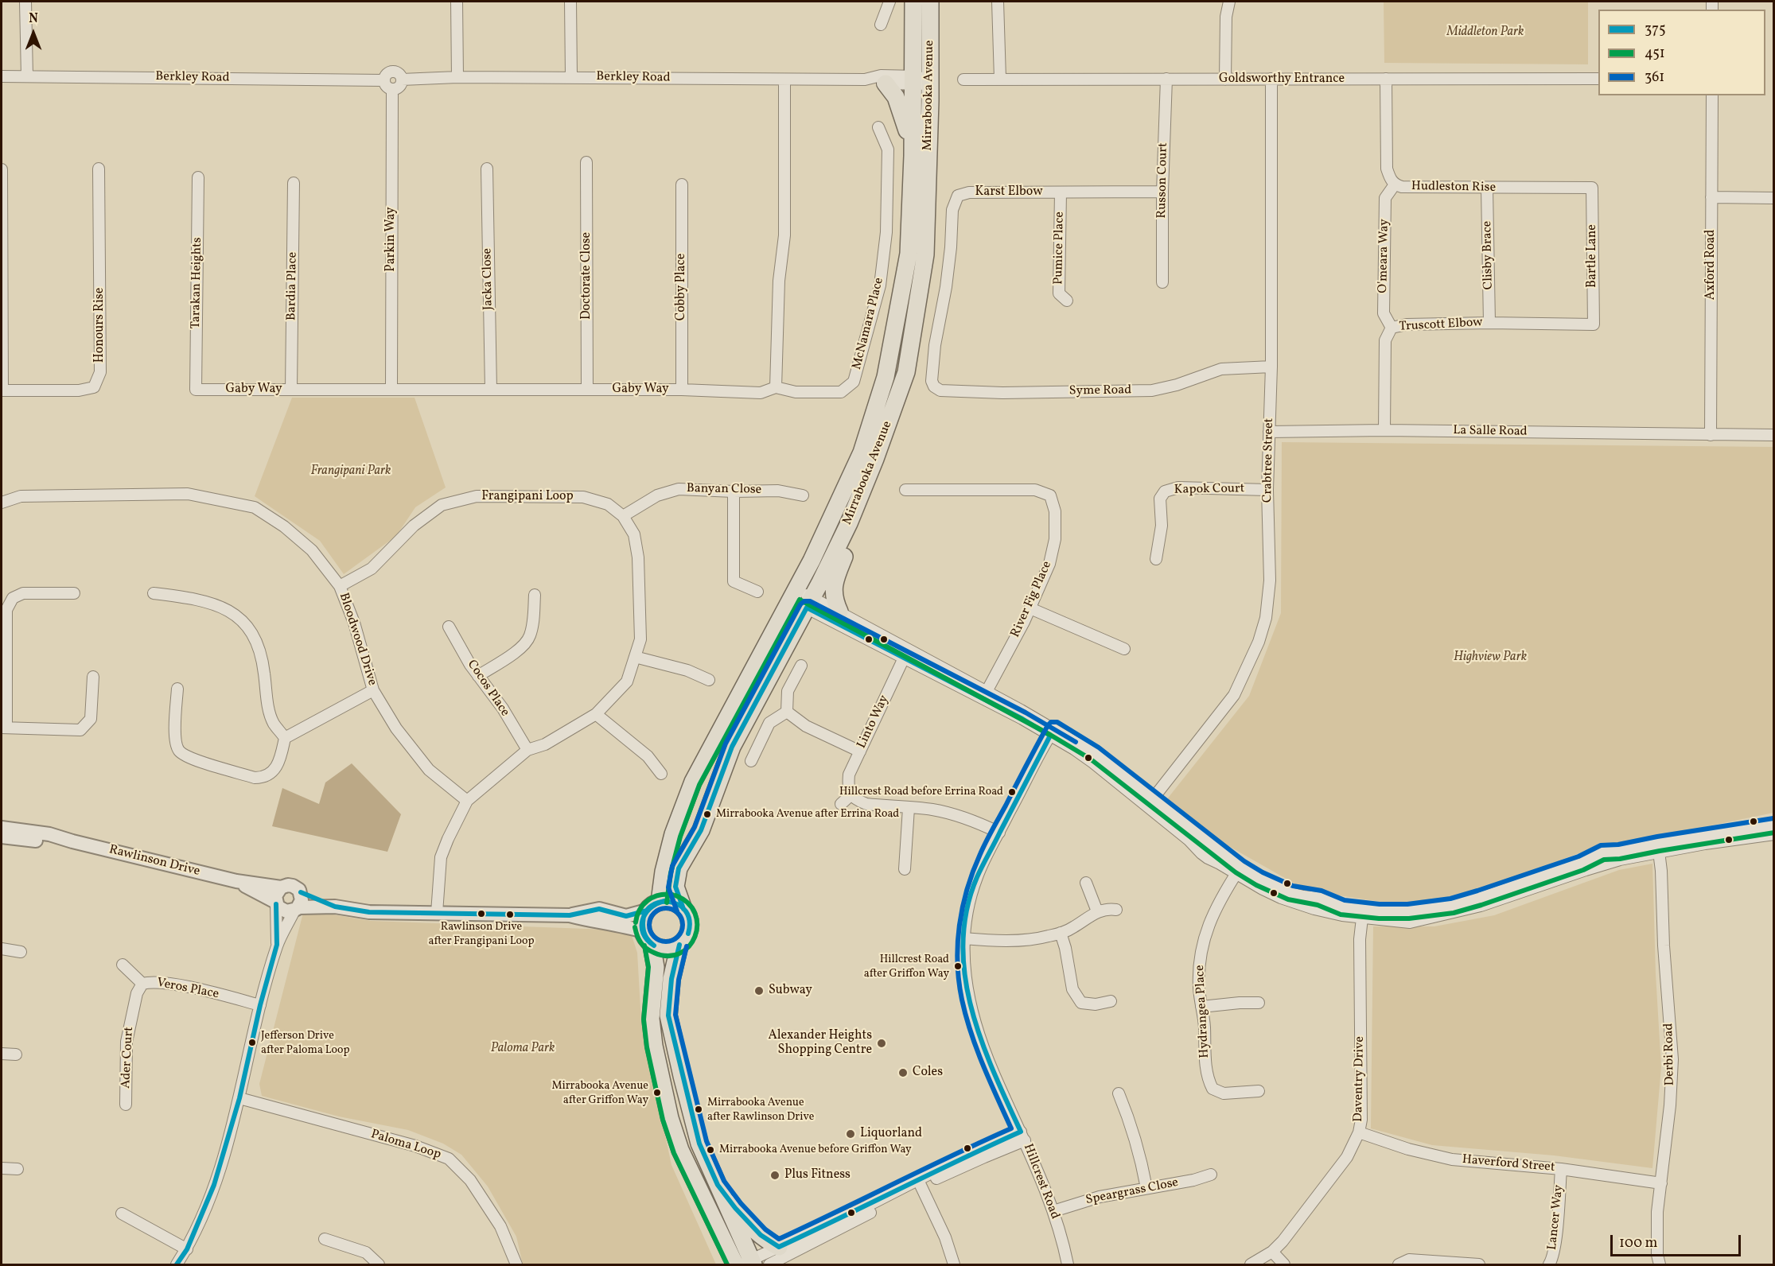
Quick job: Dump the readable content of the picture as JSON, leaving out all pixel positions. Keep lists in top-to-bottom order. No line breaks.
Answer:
{"streets":{"main road":["Mirrabooka Avenue"],"street":["Berkley Road","Goldsworthy Entrance","Russon Court","Hudleston Rise","Karst Elbow","Parkin Way","Pumice Place","Clisby Brace","O'meara Way","Bartle Lane","Axford Road","Doctorate Close","Jacka Close","Tarakan Heights","Bardia Place","Cobby Place","McNamara Place","Honours Rise","Truscott Elbow","Gaby Way","Syme Road","La Salle Road","Crabtree Street","Banyan Close","Kapok Court","Frangipani Loop","River Fig Place","Bloodwood Drive","Cocos Place","Linto Way","Rawlinson Drive","Veros Place","Hydrangea Place","Derbi Road","Ader Court","Daventry Drive","Paloma Loop","Haverford Street","Hillcrest Road","Speargrass Close","Lancer Way"]},"crossings":[["Berkley Road","Mirrabooka Avenue"],["Berkley Road","Parkin Way"],["Goldsworthy Entrance","Russon Court"],["Goldsworthy Entrance","Hudleston Rise"],["Goldsworthy Entrance","Crabtree Street"],["Mirrabooka Avenue","Rawlinson Drive"],["Russon Court","Karst Elbow"],["Hudleston Rise","Clisby Brace"],["Hudleston Rise","O'meara Way"],["Hudleston Rise","Bartle Lane"],["Karst Elbow","Pumice Place"],["Karst Elbow","Syme Road"],["Parkin Way","Gaby Way"],["Clisby Brace","Truscott Elbow"],["O'meara Way","Truscott Elbow"],["Bartle Lane","Truscott Elbow"],["Axford Road","La Salle Road"],["Doctorate Close","Gaby Way"],["Jacka Close","Gaby Way"],["Tarakan Heights","Gaby Way"],["Bardia Place","Gaby Way"],["Cobby Place","Gaby Way"],["McNamara Place","Gaby Way"],["Truscott Elbow","La Salle Road"],["Syme Road","Crabtree Street"],["La Salle Road","Crabtree Street"],["Crabtree Street","Kapok Court"],["Banyan Close","Frangipani Loop"],["Frangipani Loop","Bloodwood Drive"],["Frangipani Loop","Cocos Place"],["Frangipani Loop","Rawlinson Drive"],["Veros Place","Ader Court"],["Derbi Road","Haverford Street"],["Daventry Drive","Haverford Street"],["Haverford Street","Lancer Way"],["Hillcrest Road","Speargrass Close"]],"parks":["Middleton Park","Frangipani Park","Highview Park","Paloma Park"],"places":["Hillcrest Road before Errina Road","Mirrabooka Avenue after Errina Road","Rawlinson Drive after Frangipani Loop","Hillcrest Road after Griffon Way","Subway","Jefferson Drive after Paloma Loop","Alexander Heights Shopping Centre","Coles","Mirrabooka Avenue after Griffon Way","Mirrabooka Avenue after Rawlinson Drive","Liquorland","Mirrabooka Avenue before Griffon Way","Plus Fitness"],"lines":["transit line 451","transit line 361","transit line 375"],"legend":["375","451","361"],"scale_bar":"100 m","north":"top"}
